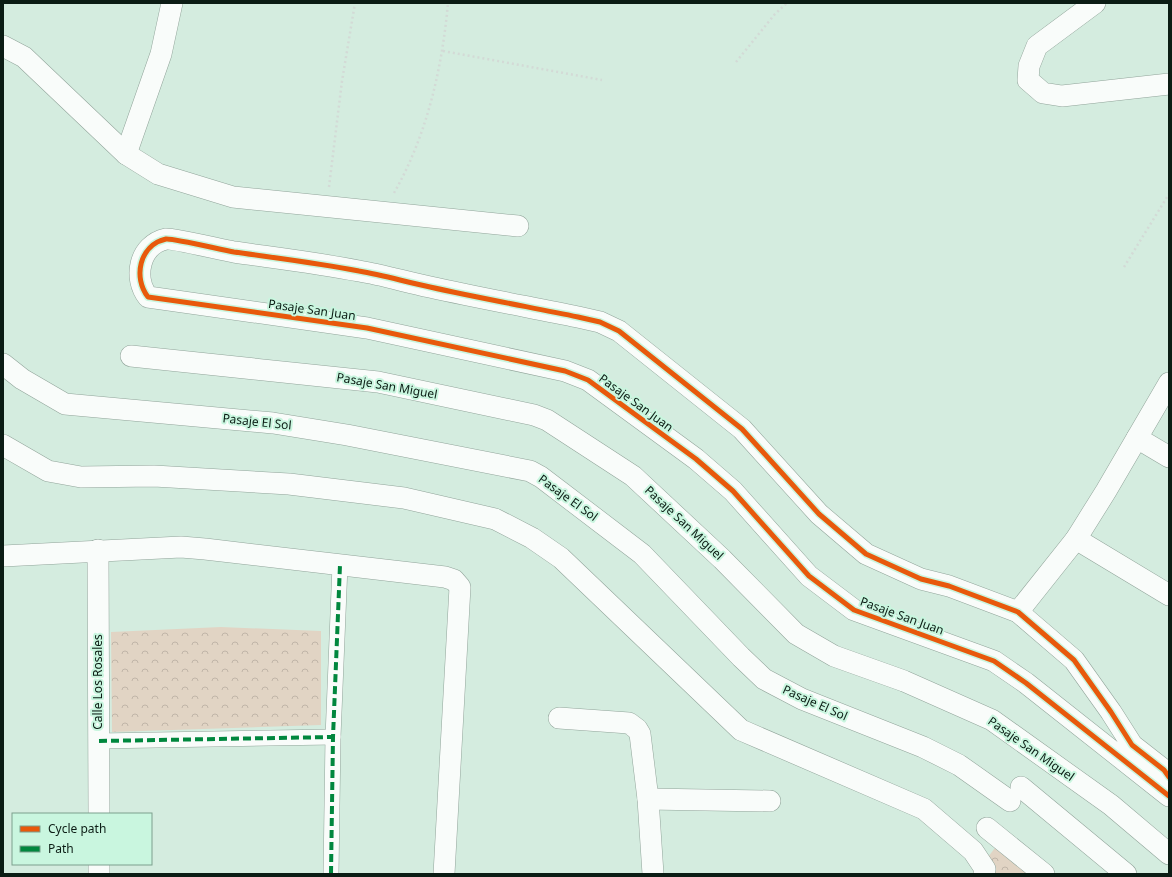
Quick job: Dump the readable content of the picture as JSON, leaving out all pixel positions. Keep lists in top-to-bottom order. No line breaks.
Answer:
{"streets":{"street":["Pasaje San Juan","Pasaje San Miguel","Pasaje El Sol","Calle Los Rosales"]},"legend":["Cycle path","Path"]}
